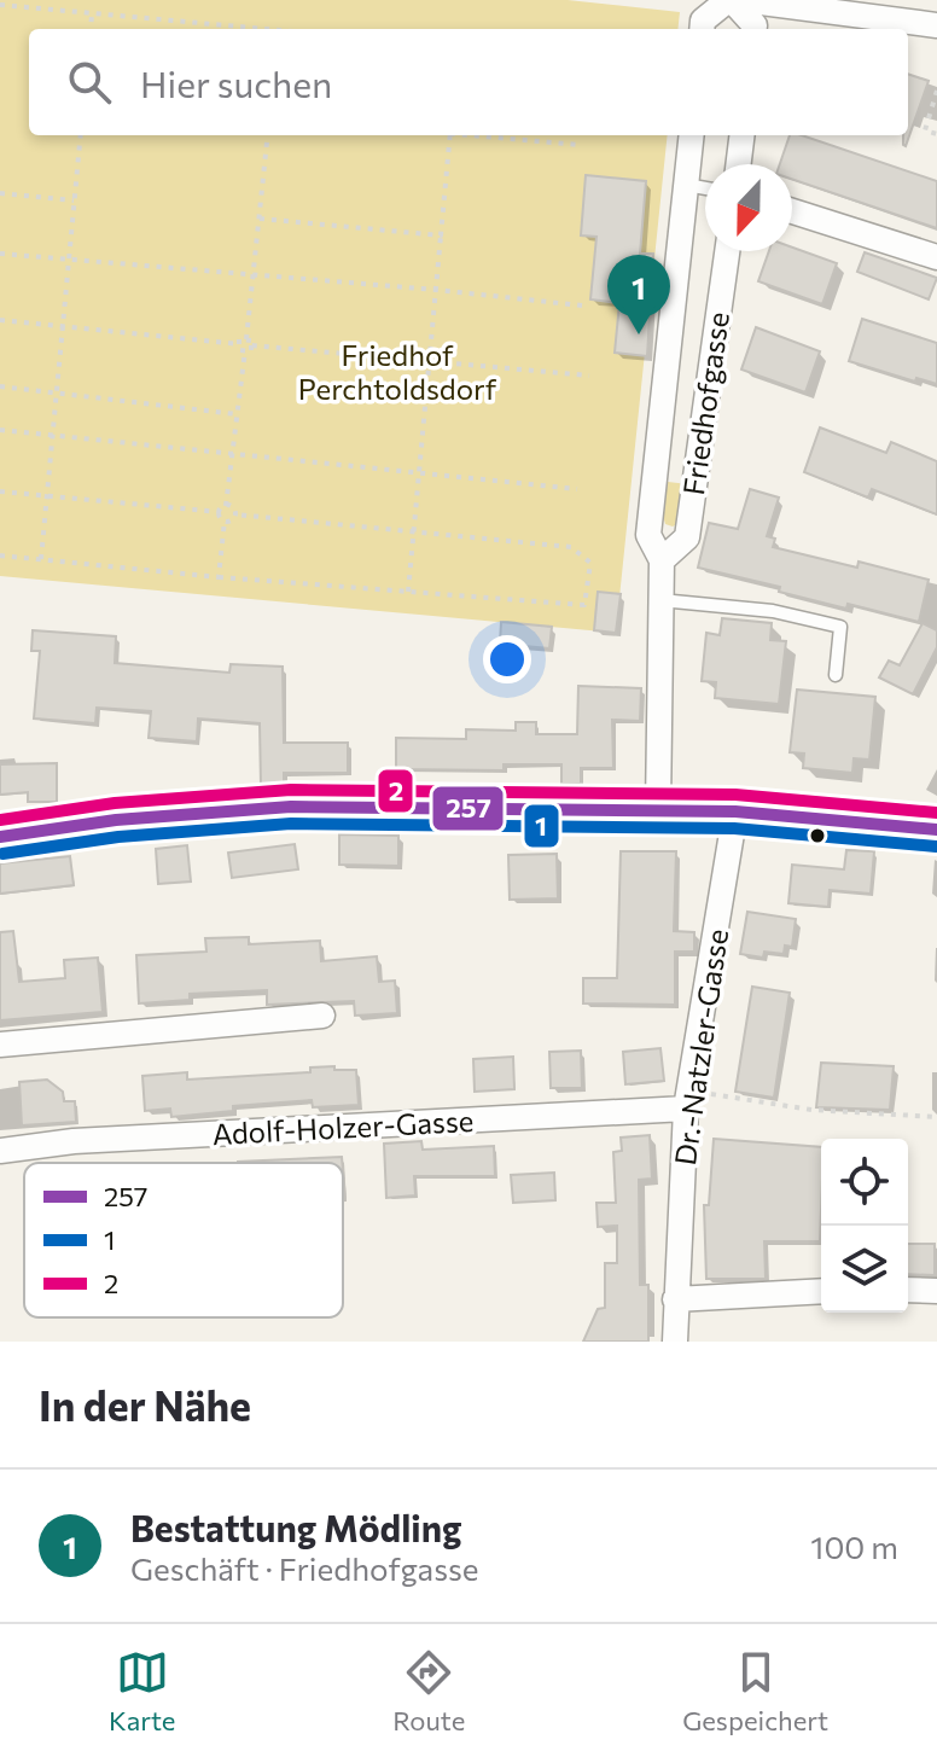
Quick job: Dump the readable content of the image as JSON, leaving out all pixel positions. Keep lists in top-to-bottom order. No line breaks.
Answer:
{"streets":{"street":["Friedhofgasse","Dr.-Natzler-Gasse","Adolf-Holzer-Gasse"]},"crossings":[["Dr.-Natzler-Gasse","Adolf-Holzer-Gasse"]],"parks":["Friedhof Perchtoldsdorf"],"lines":["transit line 2","transit line 257","transit line 1"],"legend":["257","1","2"],"north":"bottom","page":{"search":"Hier suchen","pins":"1","heading":"In der Nähe","list":[{"mark":"1","name":"Bestattung Mödling","note":"Geschäft · Friedhofgasse","value":"100 m"}],"nav":["Karte","Route","Gespeichert"]}}
